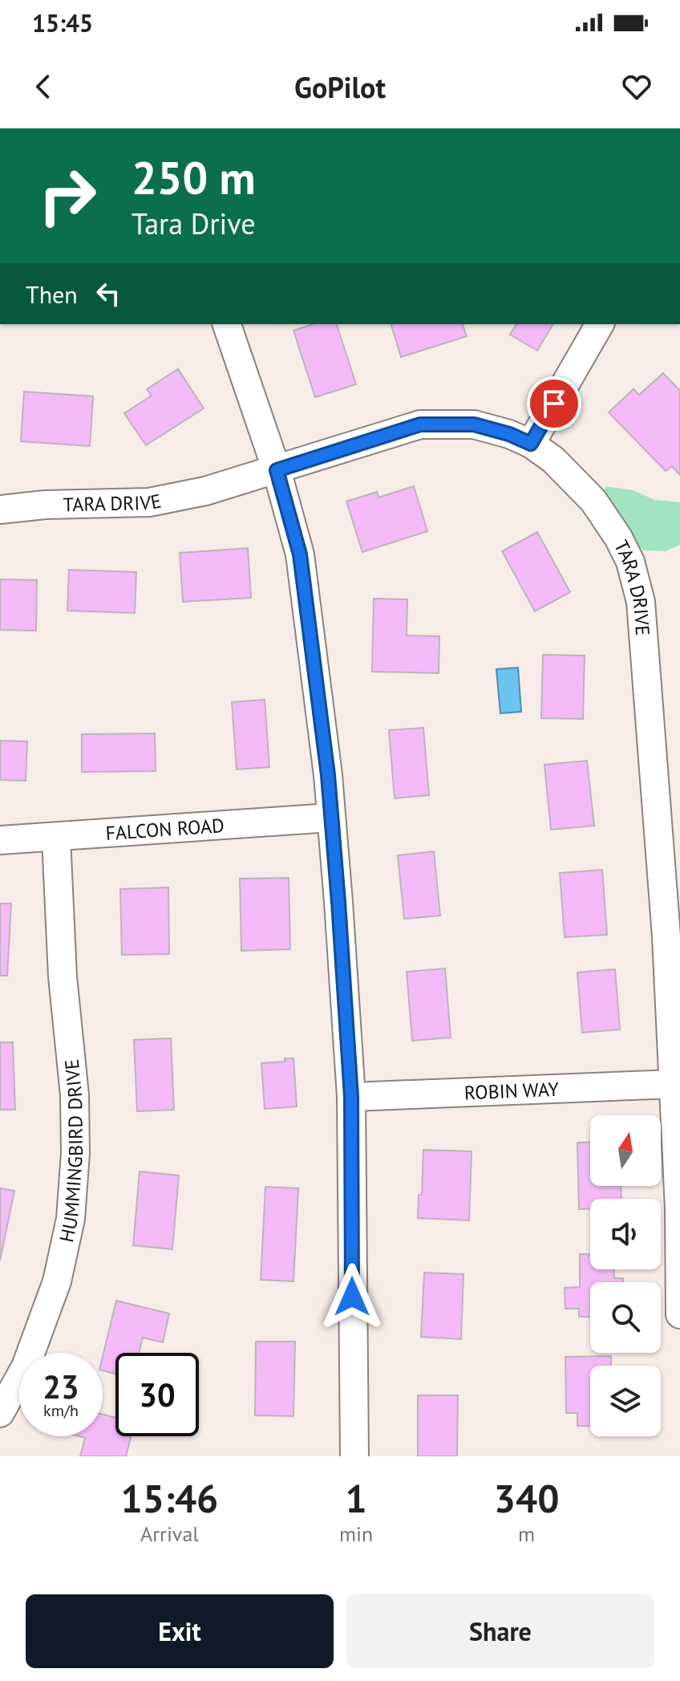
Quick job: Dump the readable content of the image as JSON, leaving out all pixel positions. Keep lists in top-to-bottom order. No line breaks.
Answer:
{"streets":{"street":["TARA DRIVE","FALCON ROAD","ROBIN WAY","HUMMINGBIRD DRIVE"]},"crossings":[["TARA DRIVE","ROBIN WAY"],["FALCON ROAD","HUMMINGBIRD DRIVE"]],"north":"top","page":{"status":"15:45","header":"GoPilot","turn":["250 m","Tara Drive"],"then":"Then","speed":"23 km/h","limit":"30","eta":["15:46","Arrival","1","min","340","m"],"buttons":["Exit","Share"]}}
